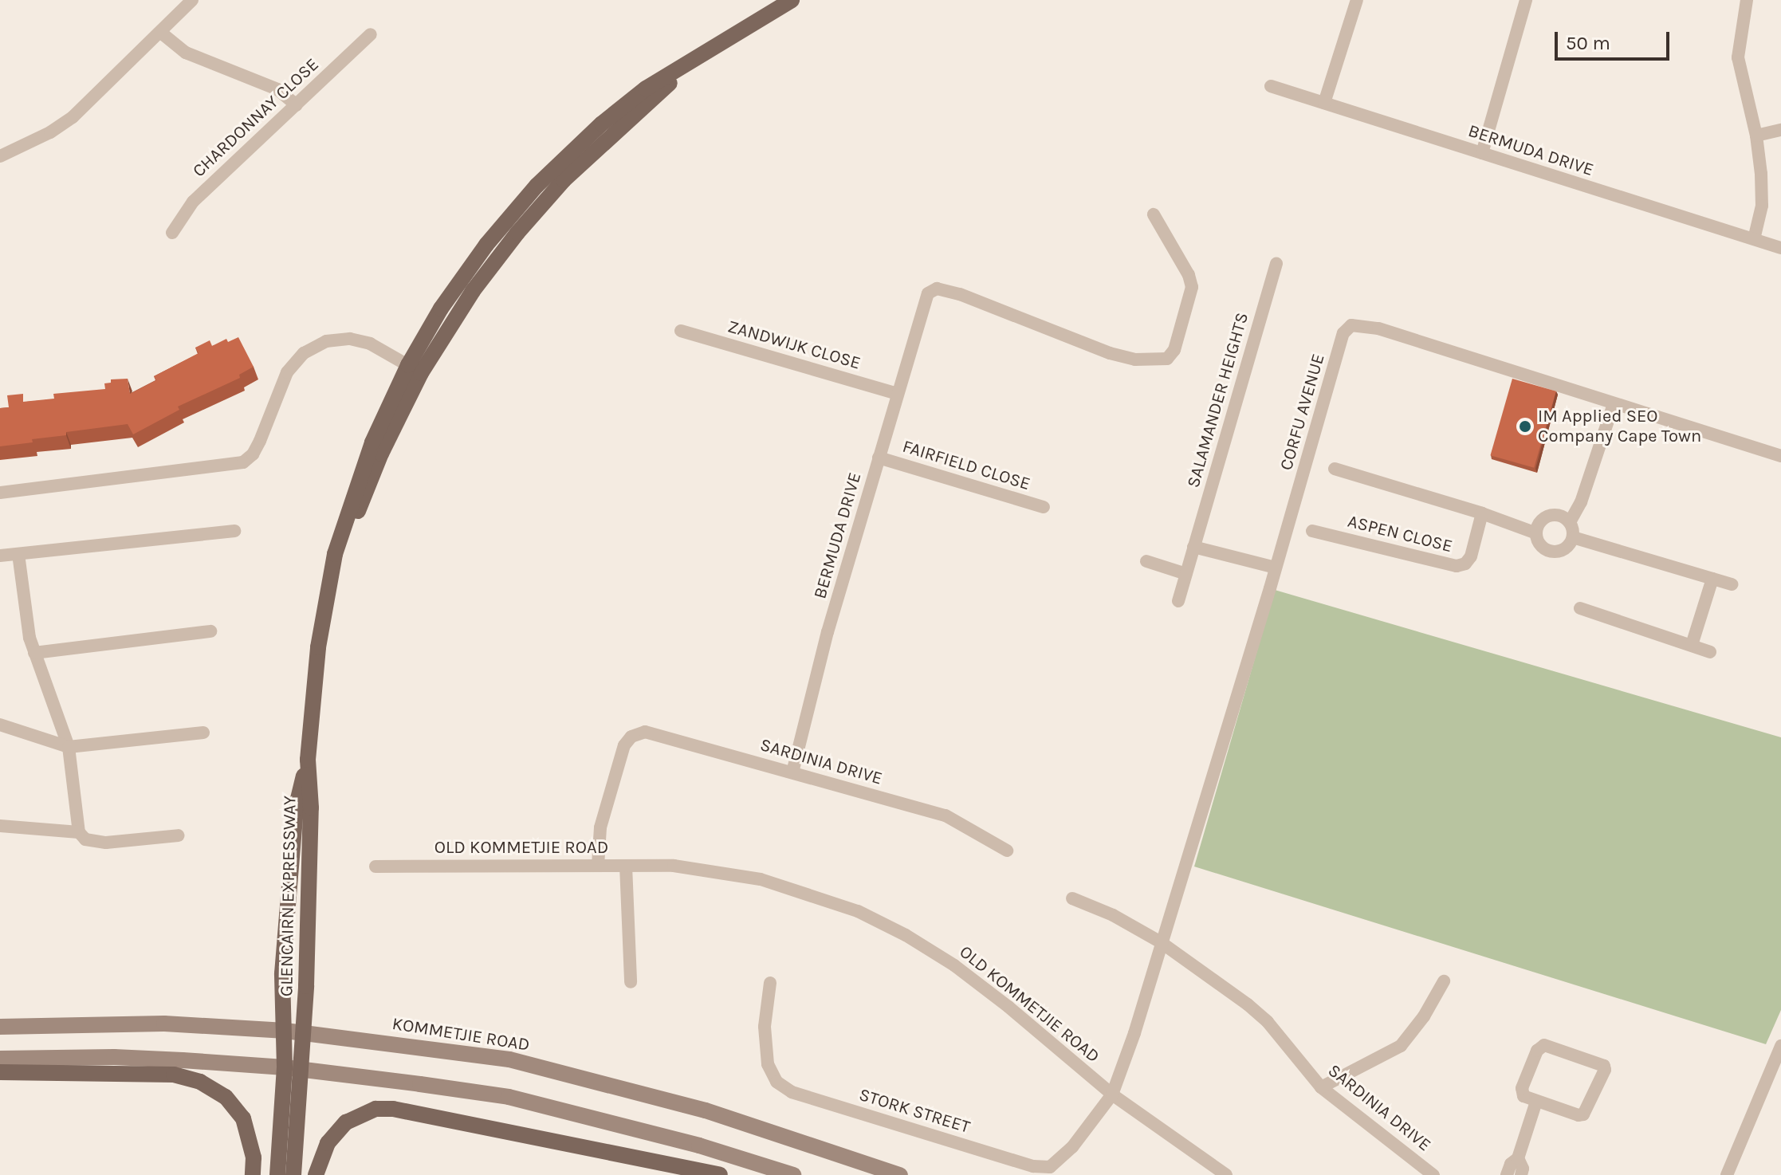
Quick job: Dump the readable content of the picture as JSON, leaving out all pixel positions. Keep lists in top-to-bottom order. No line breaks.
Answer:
{"streets":{"main road":["GLENCAIRN EXPRESSWAY","KOMMETJIE ROAD"],"street":["CHARDONNAY CLOSE","BERMUDA DRIVE","ZANDWIJK CLOSE","SALAMANDER HEIGHTS","CORFU AVENUE","FAIRFIELD CLOSE","ASPEN CLOSE","SARDINIA DRIVE","OLD KOMMETJIE ROAD","STORK STREET"]},"crossings":[["BERMUDA DRIVE","ZANDWIJK CLOSE"],["BERMUDA DRIVE","FAIRFIELD CLOSE"],["BERMUDA DRIVE","SARDINIA DRIVE"],["CORFU AVENUE","SARDINIA DRIVE"],["CORFU AVENUE","OLD KOMMETJIE ROAD"],["CORFU AVENUE","STORK STREET"],["SARDINIA DRIVE","OLD KOMMETJIE ROAD"],["OLD KOMMETJIE ROAD","STORK STREET"],["GLENCAIRN EXPRESSWAY","KOMMETJIE ROAD"]],"places":["IM Applied SEO Company Cape Town"],"scale_bar":"50 m"}
